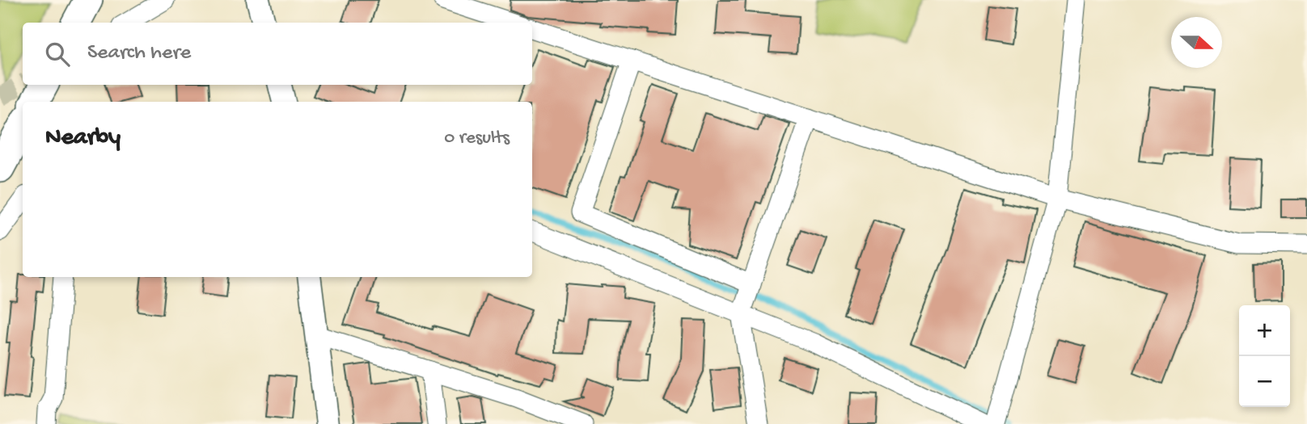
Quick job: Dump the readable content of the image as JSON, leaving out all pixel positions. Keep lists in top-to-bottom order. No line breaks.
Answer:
{"north":"right","page":{"search":"Search here","heading":["Nearby","0 results"],"map_buttons":["+","−"]}}
